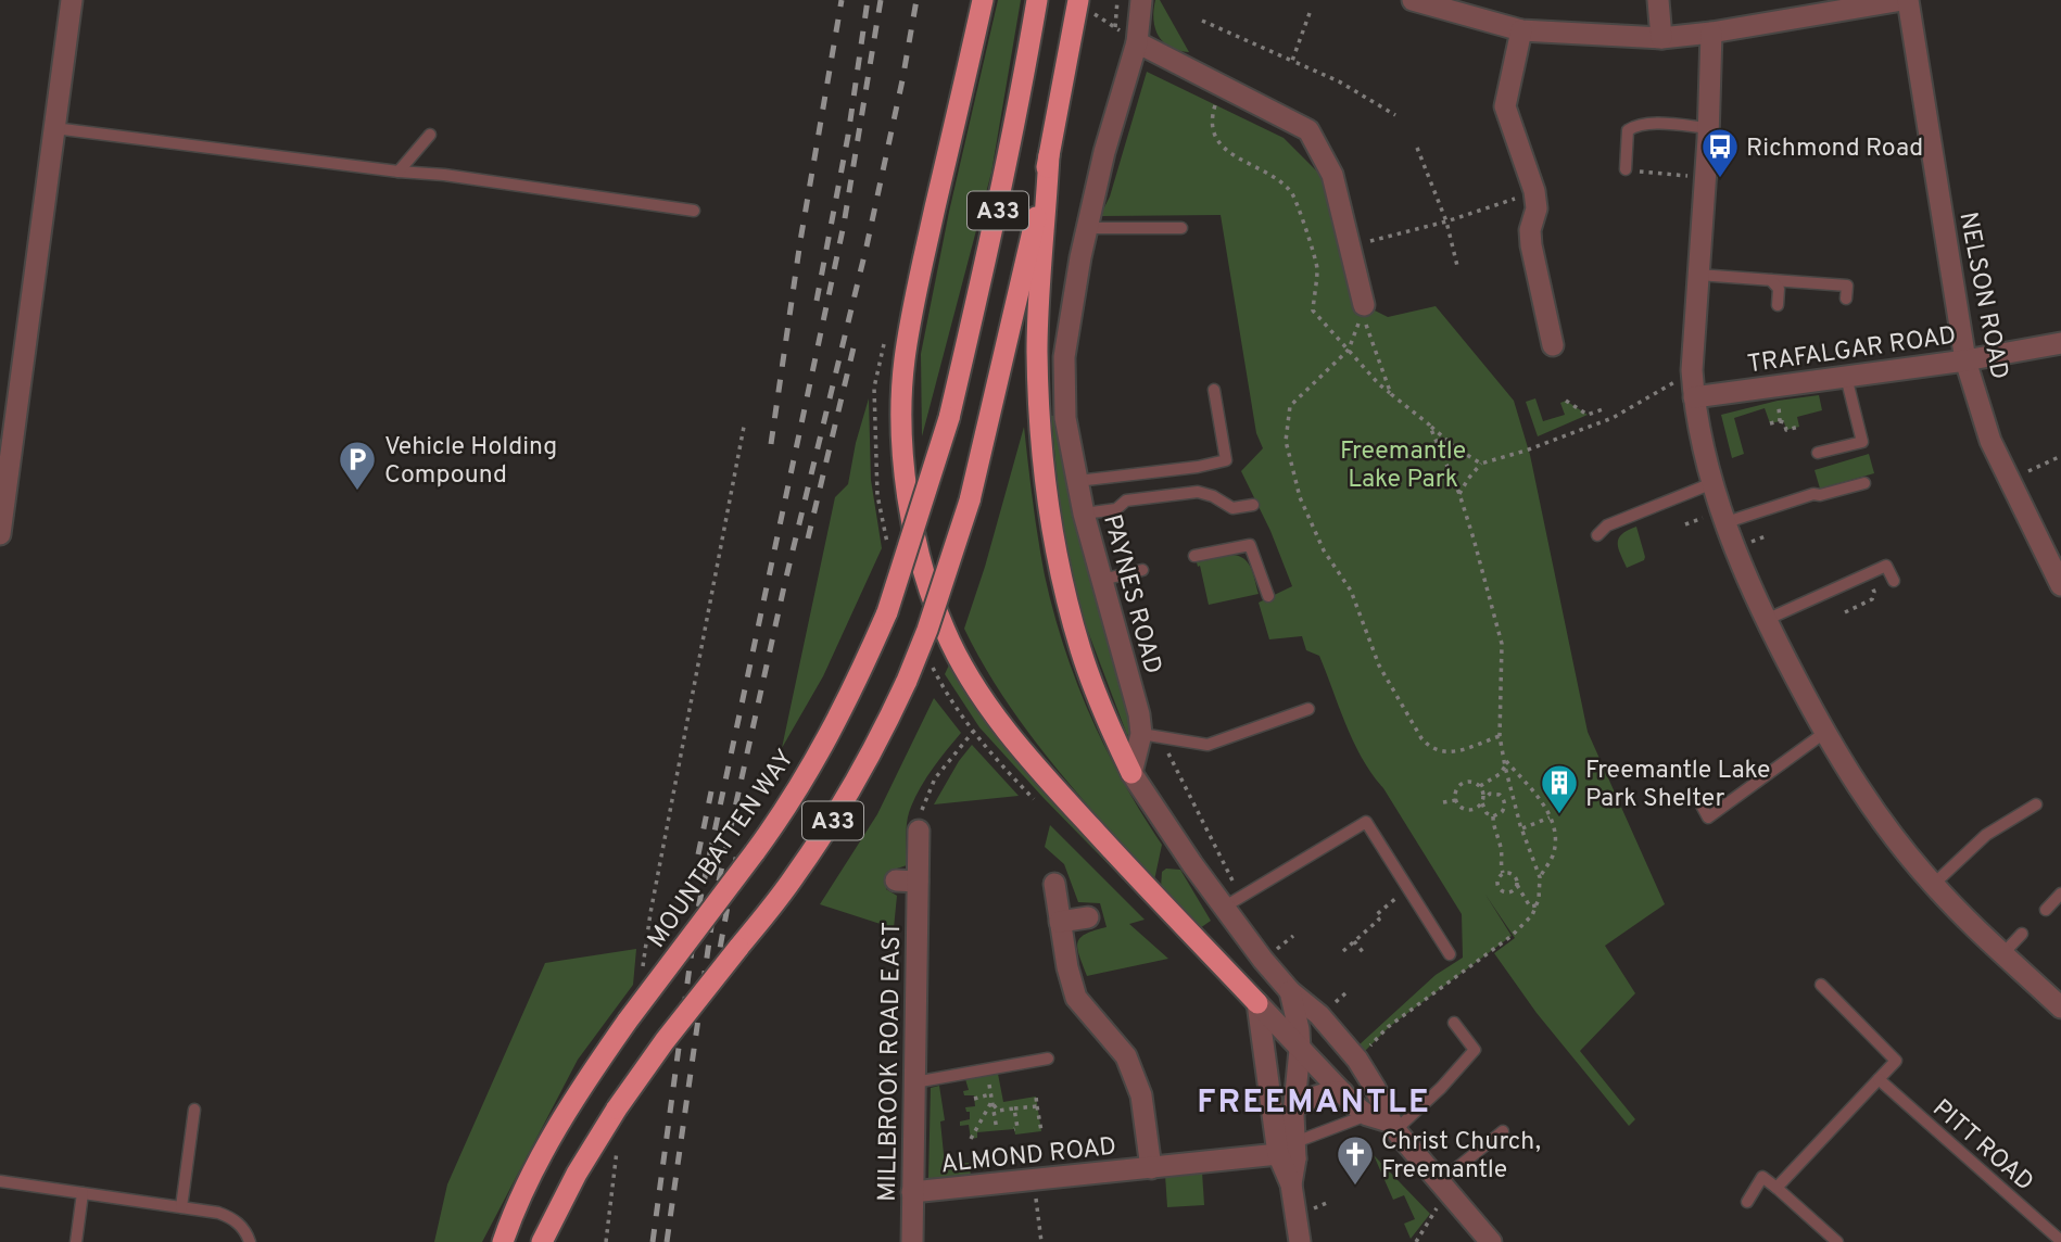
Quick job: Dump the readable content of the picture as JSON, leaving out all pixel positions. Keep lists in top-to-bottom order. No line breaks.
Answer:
{"streets":{"highway":["A33","MOUNTBATTEN WAY"],"street":["NELSON ROAD","TRAFALGAR ROAD","PAYNES ROAD","MILLBROOK ROAD EAST","ALMOND ROAD"],"lane":["PITT ROAD"]},"crossings":[["NELSON ROAD","TRAFALGAR ROAD"],["MILLBROOK ROAD EAST","ALMOND ROAD"]],"districts":["FREEMANTLE"],"parks":["Freemantle Lake Park"],"places":{"bus stop":["Richmond Road"],"parking":["Vehicle Holding Compound"],"building":["Freemantle Lake Park Shelter"],"church":["Christ Church, Freemantle"]}}
